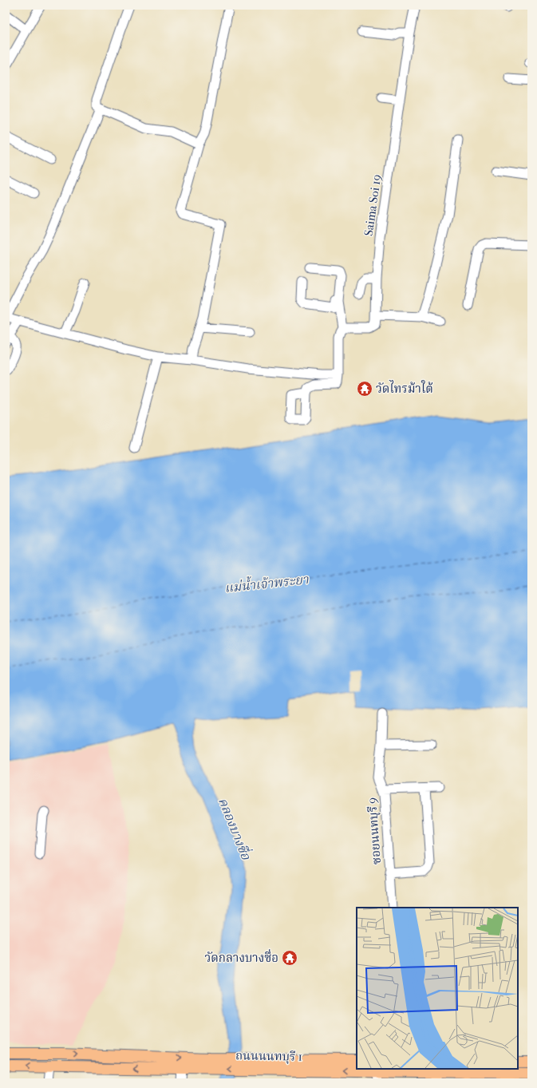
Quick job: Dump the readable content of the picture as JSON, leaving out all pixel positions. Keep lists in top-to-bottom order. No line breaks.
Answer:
{"streets":{"main road":["ถนนนนทบุรี 1"],"street":["Saima Soi 19","ซอยนนทบุรี 9"]},"water":["แม่น้ำเจ้าพระยา","คลองบางซื่อ"],"places":{"temple":["วัดไทรม้าใต้","วัดกลางบางซื่อ"]}}
